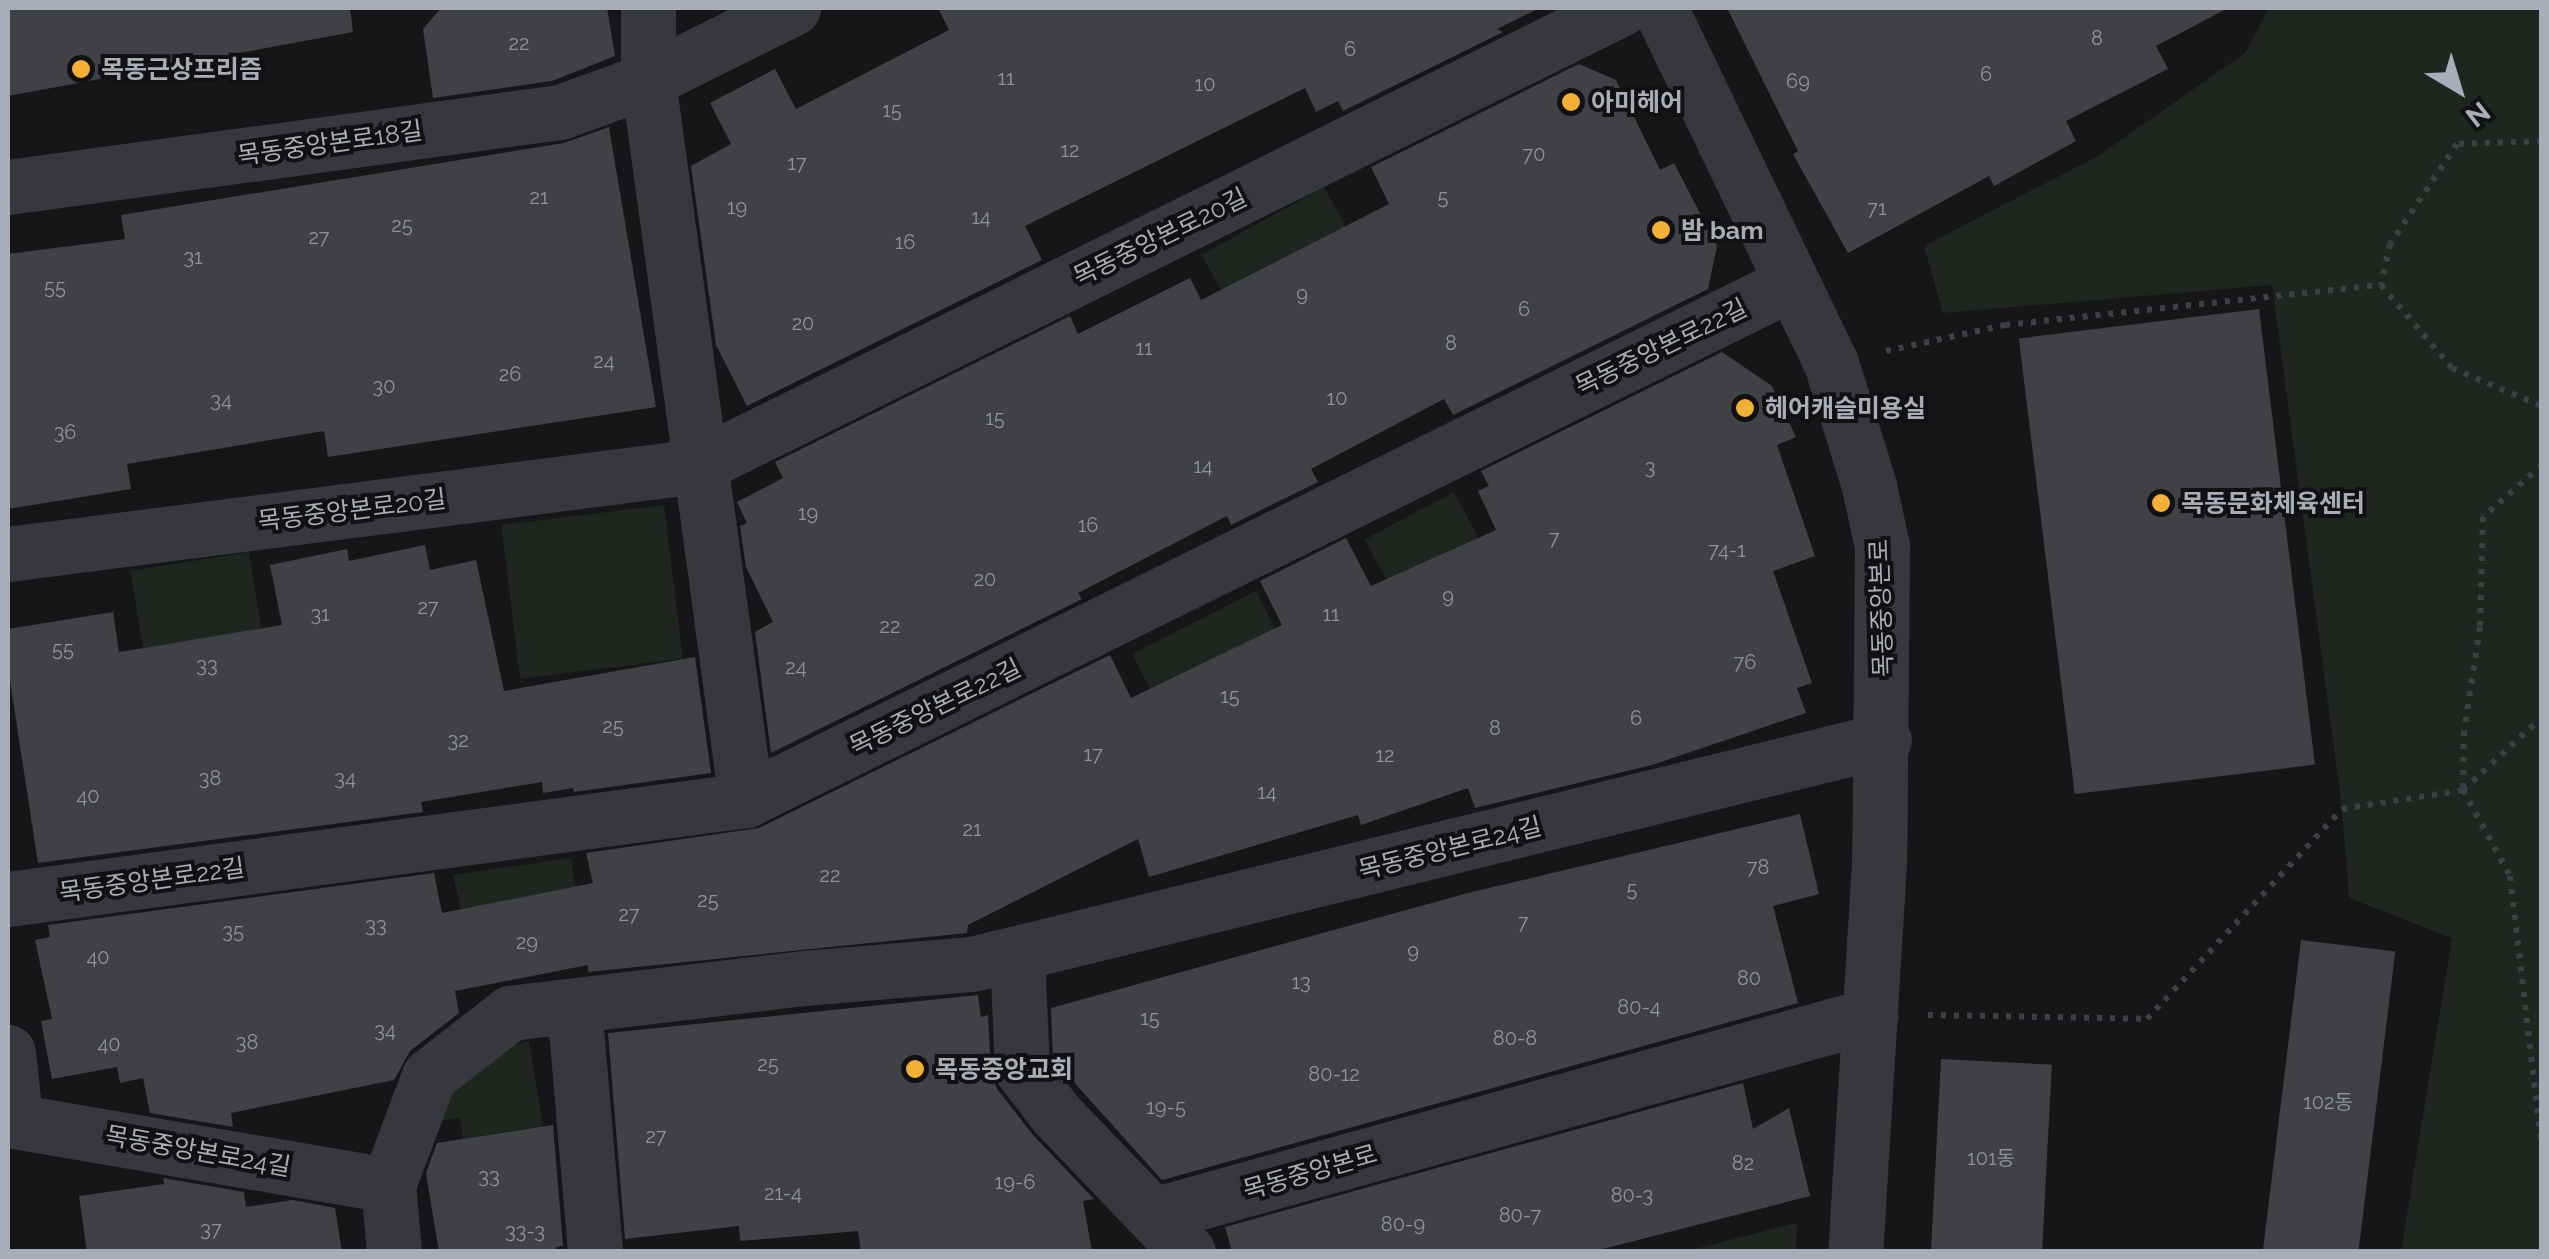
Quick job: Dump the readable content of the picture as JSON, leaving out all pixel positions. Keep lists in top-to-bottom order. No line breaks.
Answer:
{"streets":{"street":["목동중앙본로18길","목동중앙본로20길","목동중앙본로22길","목동중앙본로","목동중앙본로24길"]},"crossings":[["목동중앙본로22길","목동중앙본로"],["목동중앙본로","목동중앙본로24길"]],"places":["목동근상프리즘","아미헤어","밤 bam","헤어캐슬미용실","목동문화체육센터","목동중앙교회"],"house_numbers":["8","22","6","6","11","69","10","15","12","70","17","21","5","19","71","14","25","27","16","31","55","9","6","20","8","11","24","26","30","10","34","15","36","14","3","19","16","7","74-1","20","9","27","31","11","22","55","76","33","24","15","6","25","8","32","17","12","38","34","14","40","21","78","22","5","25","27","7","33","35","29","9","40","80","13","80-4","15","34","80-8","38","40","25","80-12","102동","19-5","27","101동","82","33","19-6","21-4","80-3","80-7","80-9","37","33-3"],"north":"bottom right"}
